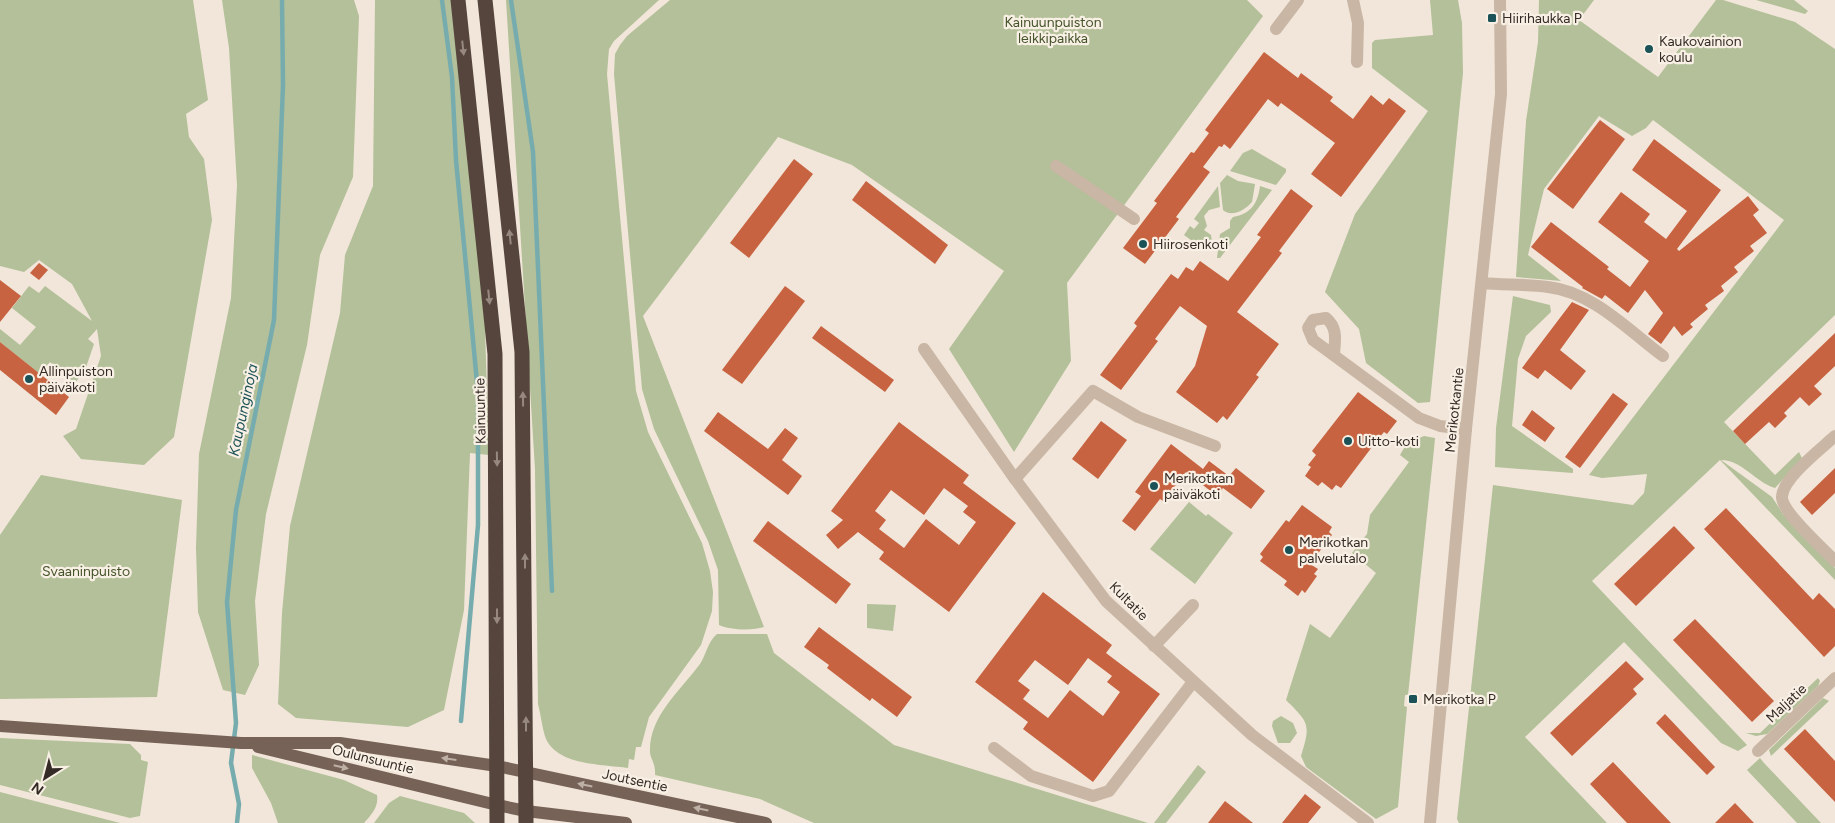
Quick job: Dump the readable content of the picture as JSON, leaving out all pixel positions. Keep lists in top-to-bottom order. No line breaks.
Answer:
{"streets":{"highway":["Kainuuntie"],"main road":["Oulunsuuntie","Joutsentie"],"street":["Merikotkantie","Kultatie","Maljatie"]},"crossings":[["Kainuuntie","Oulunsuuntie"],["Kainuuntie","Joutsentie"],["Oulunsuuntie","Joutsentie"]],"water":["Kaupunginoja"],"parks":["Kainuunpuiston leikkipaikka","Svaaninpuisto"],"places":{"transit":["Hiirihaukka P","Merikotka P"],"other":["Kaukovainion koulu","Hiirosenkoti","Allinpuiston päiväkoti","Uitto-koti","Merikotkan päiväkoti","Merikotkan palvelutalo"]},"north":"bottom left"}
